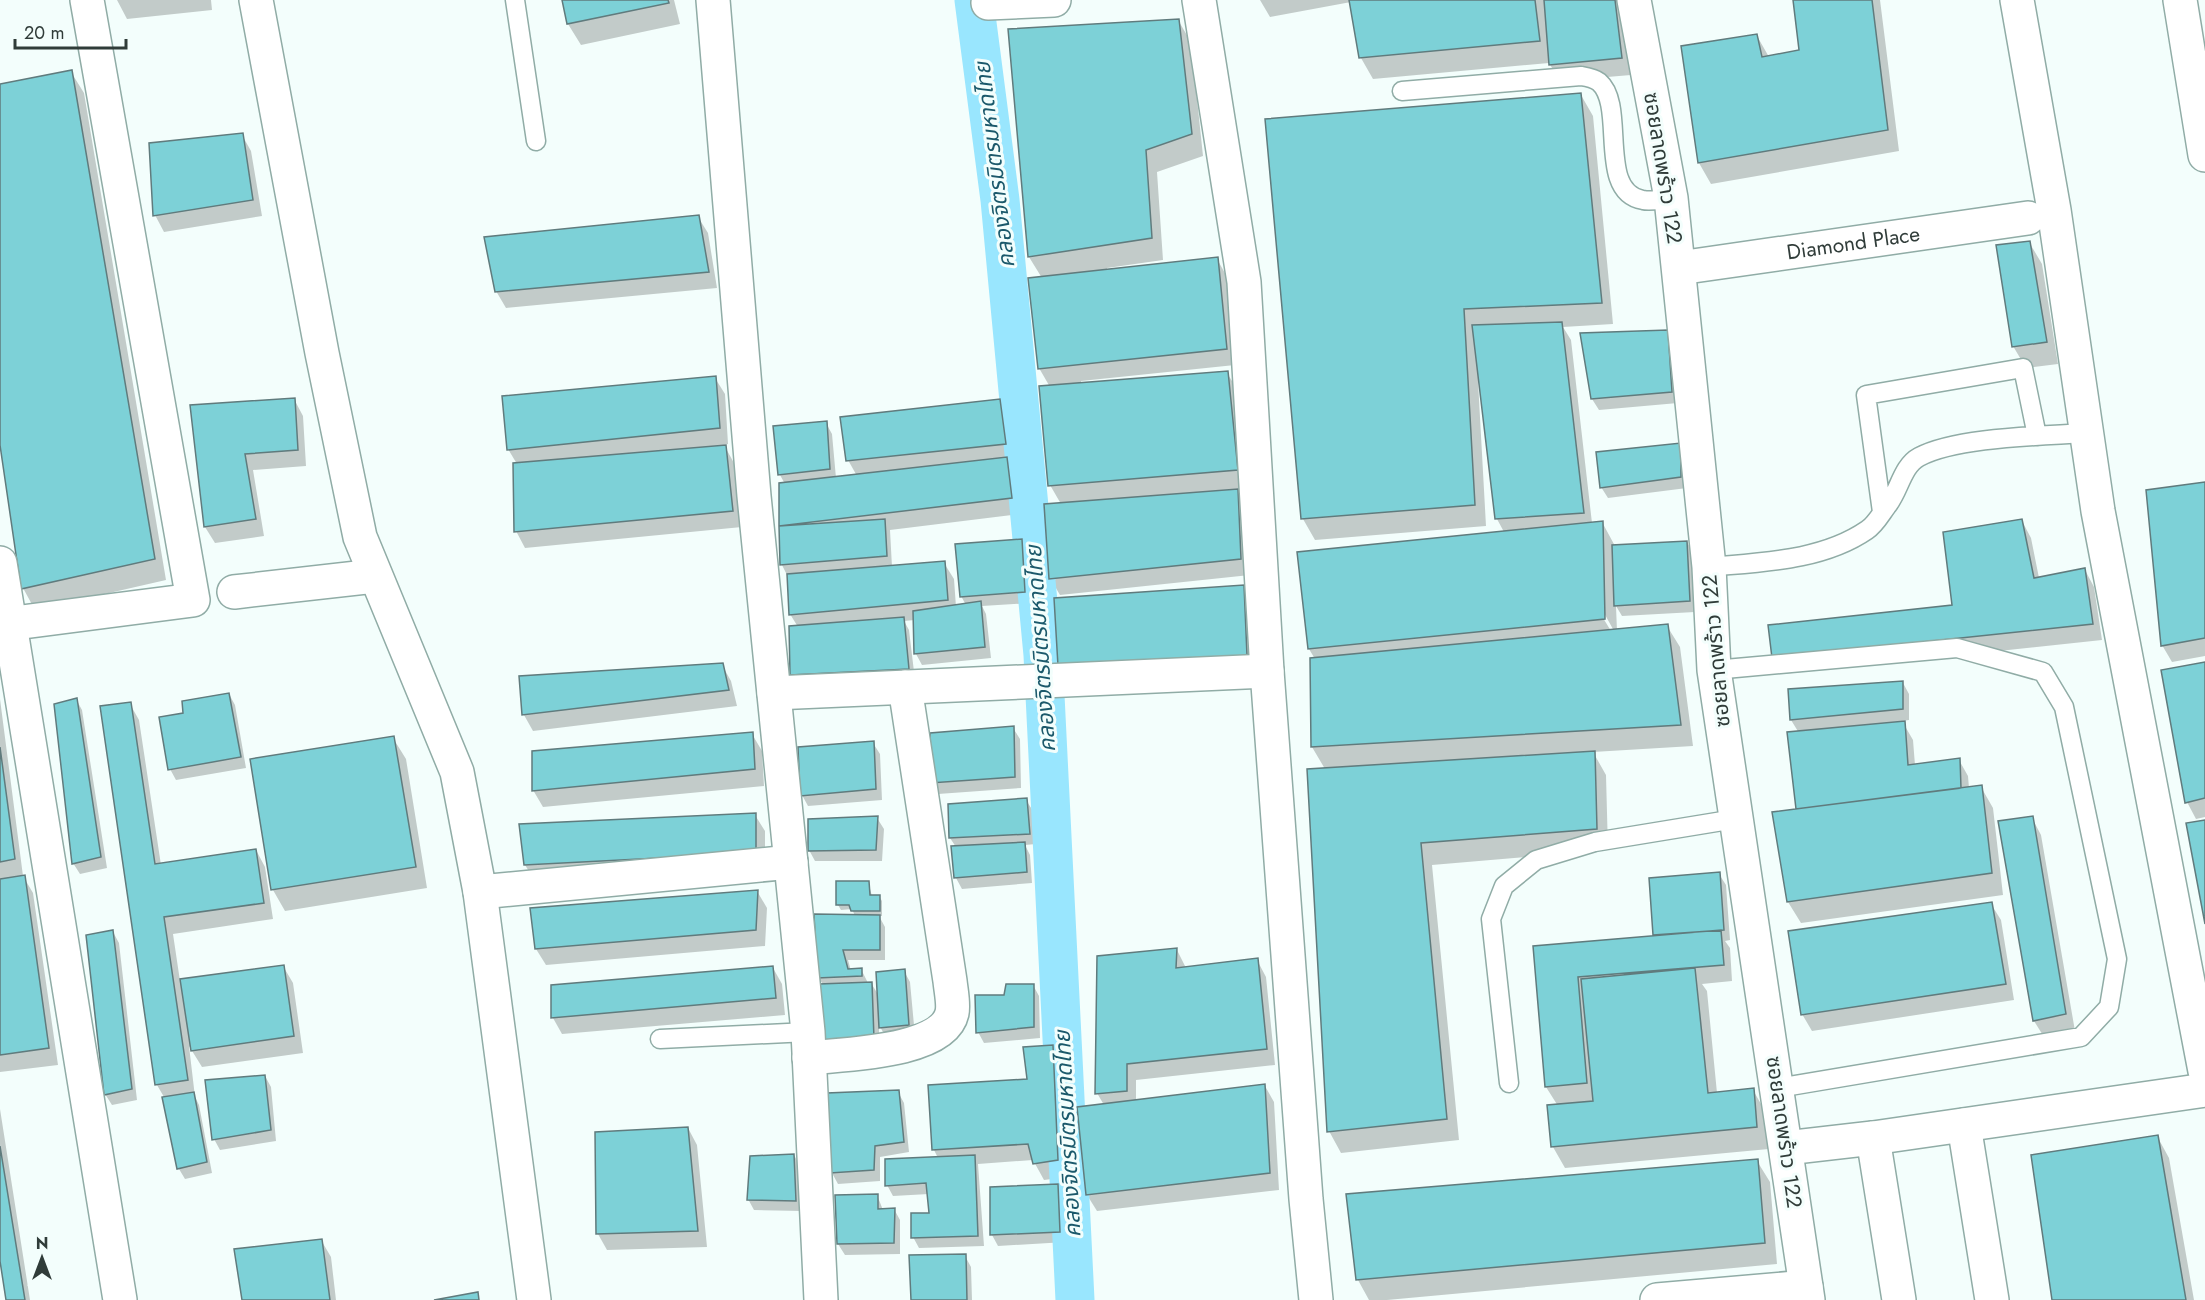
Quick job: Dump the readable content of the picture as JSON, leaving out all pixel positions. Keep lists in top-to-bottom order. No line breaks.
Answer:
{"streets":{"street":["ซอยลาดพร้าว 122","Diamond Place"]},"crossings":[["ซอยลาดพร้าว 122","Diamond Place"]],"water":["คลองจิตรมิตรมหาดไทย"],"scale_bar":"20 m","north":"top"}
